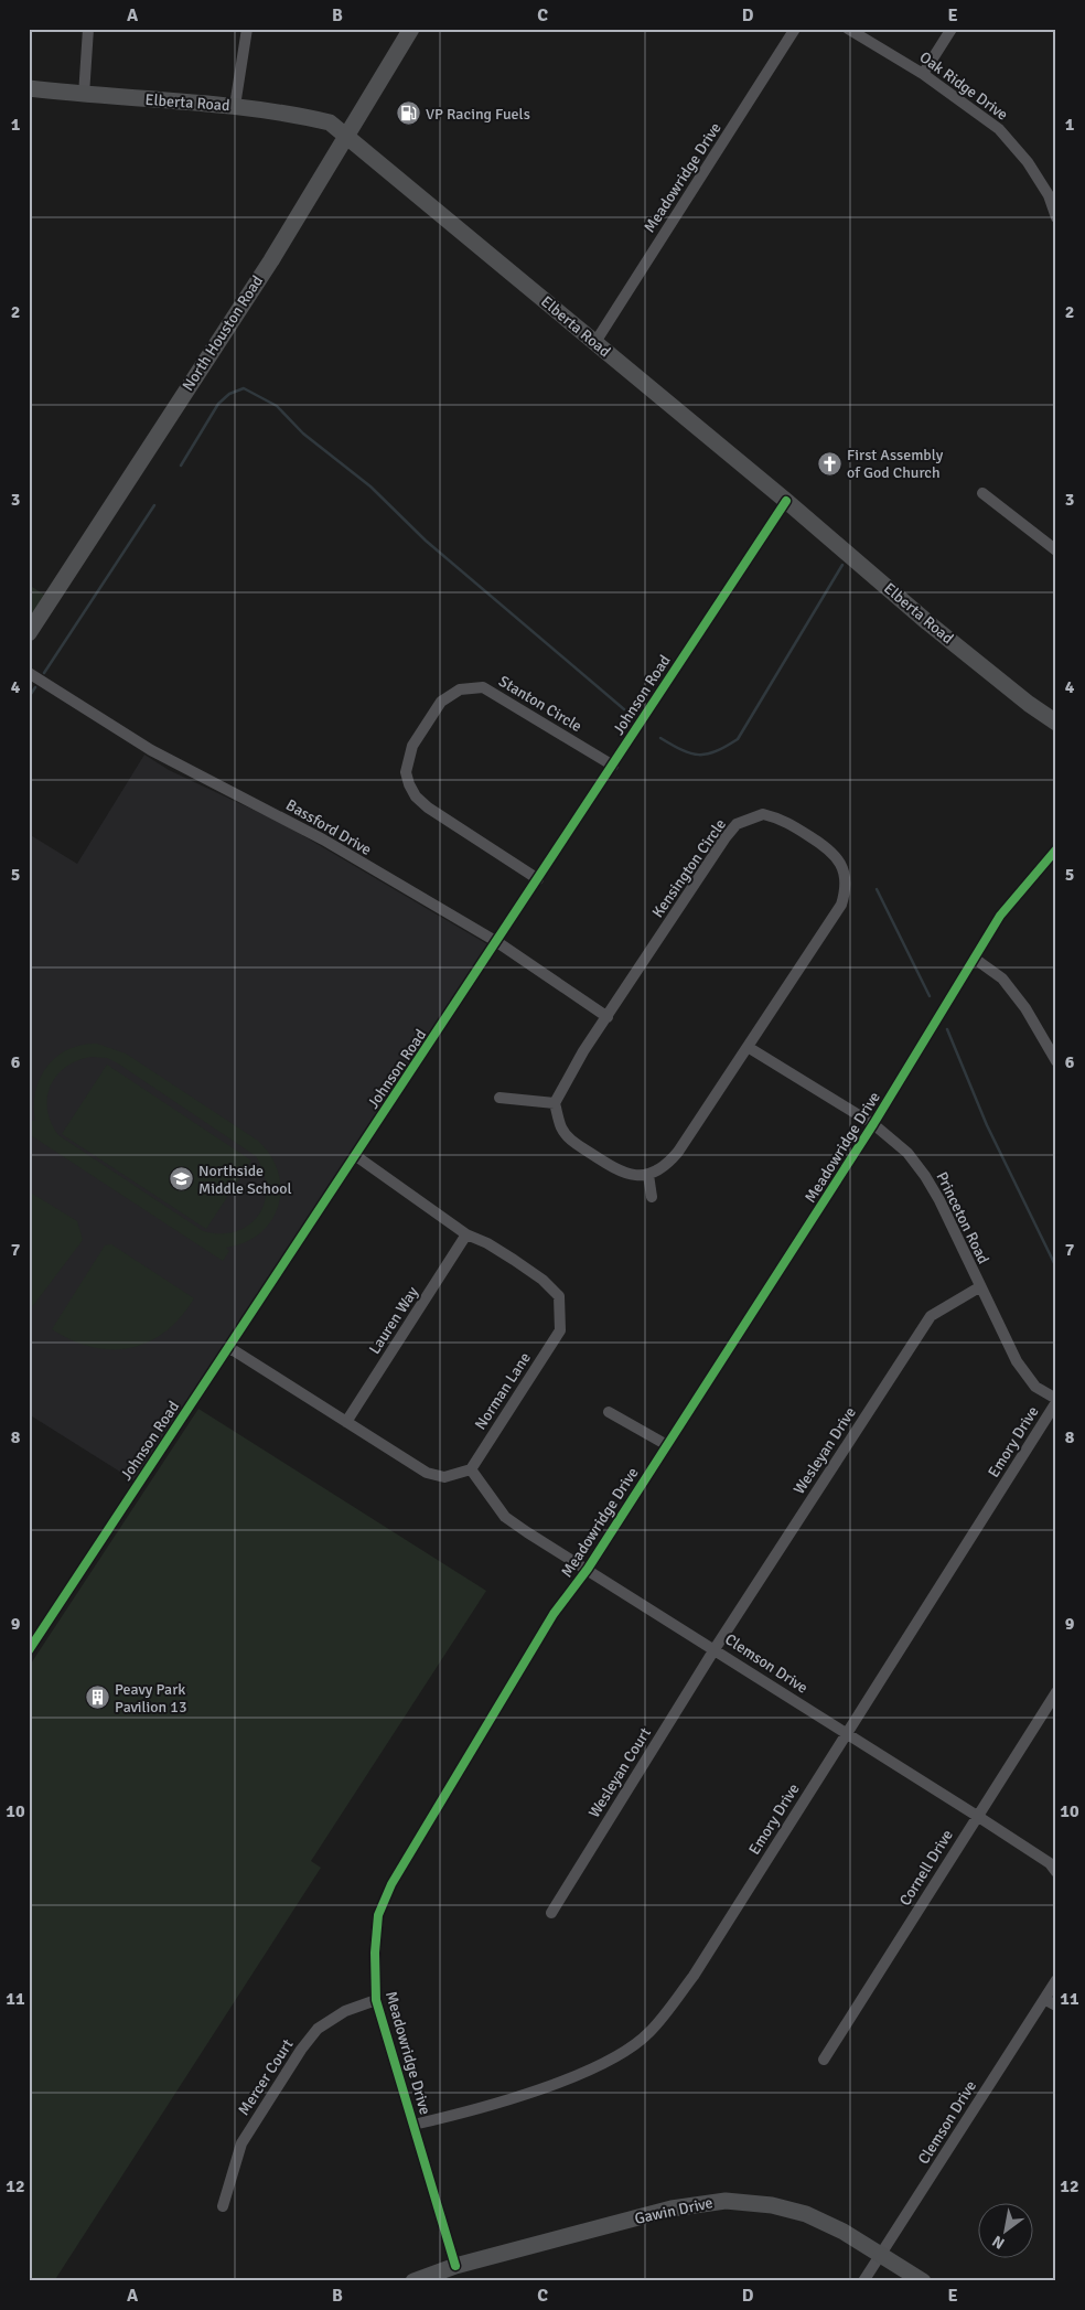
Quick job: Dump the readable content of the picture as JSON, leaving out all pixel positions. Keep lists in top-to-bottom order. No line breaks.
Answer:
{"streets":{"street":["Oak Ridge Drive","Elberta Road","Meadowridge Drive","North Houston Road","Johnson Road","Stanton Circle","Bassford Drive","Kensington Circle","Princeton Road","Lauren Way","Norman Lane","Emory Drive","Wesleyan Drive","Clemson Drive","Wesleyan Court","Cornell Drive","Mercer Court","Gawin Drive"]},"crossings":[["Elberta Road","Meadowridge Drive"],["Elberta Road","North Houston Road"],["Elberta Road","Johnson Road"],["Meadowridge Drive","Princeton Road"],["Meadowridge Drive","Emory Drive"],["Meadowridge Drive","Clemson Drive"],["Meadowridge Drive","Mercer Court"],["Meadowridge Drive","Gawin Drive"],["Johnson Road","Stanton Circle"],["Johnson Road","Bassford Drive"],["Johnson Road","Norman Lane"],["Bassford Drive","Kensington Circle"],["Kensington Circle","Princeton Road"],["Princeton Road","Emory Drive"],["Princeton Road","Wesleyan Drive"],["Lauren Way","Norman Lane"],["Norman Lane","Clemson Drive"],["Emory Drive","Clemson Drive"],["Wesleyan Drive","Clemson Drive"],["Wesleyan Drive","Wesleyan Court"],["Clemson Drive","Wesleyan Court"],["Clemson Drive","Cornell Drive"],["Clemson Drive","Gawin Drive"]],"places":{"fuel station":["VP Racing Fuels"],"church":["First Assembly of God Church"],"school or university":["Northside Middle School"],"building":["Peavy Park Pavilion 13"]},"north":"bottom left","grid":{"columns":["A","B","C","D","E"],"rows":["1","2","3","4","5","6","7","8","9","10","11","12"]}}
